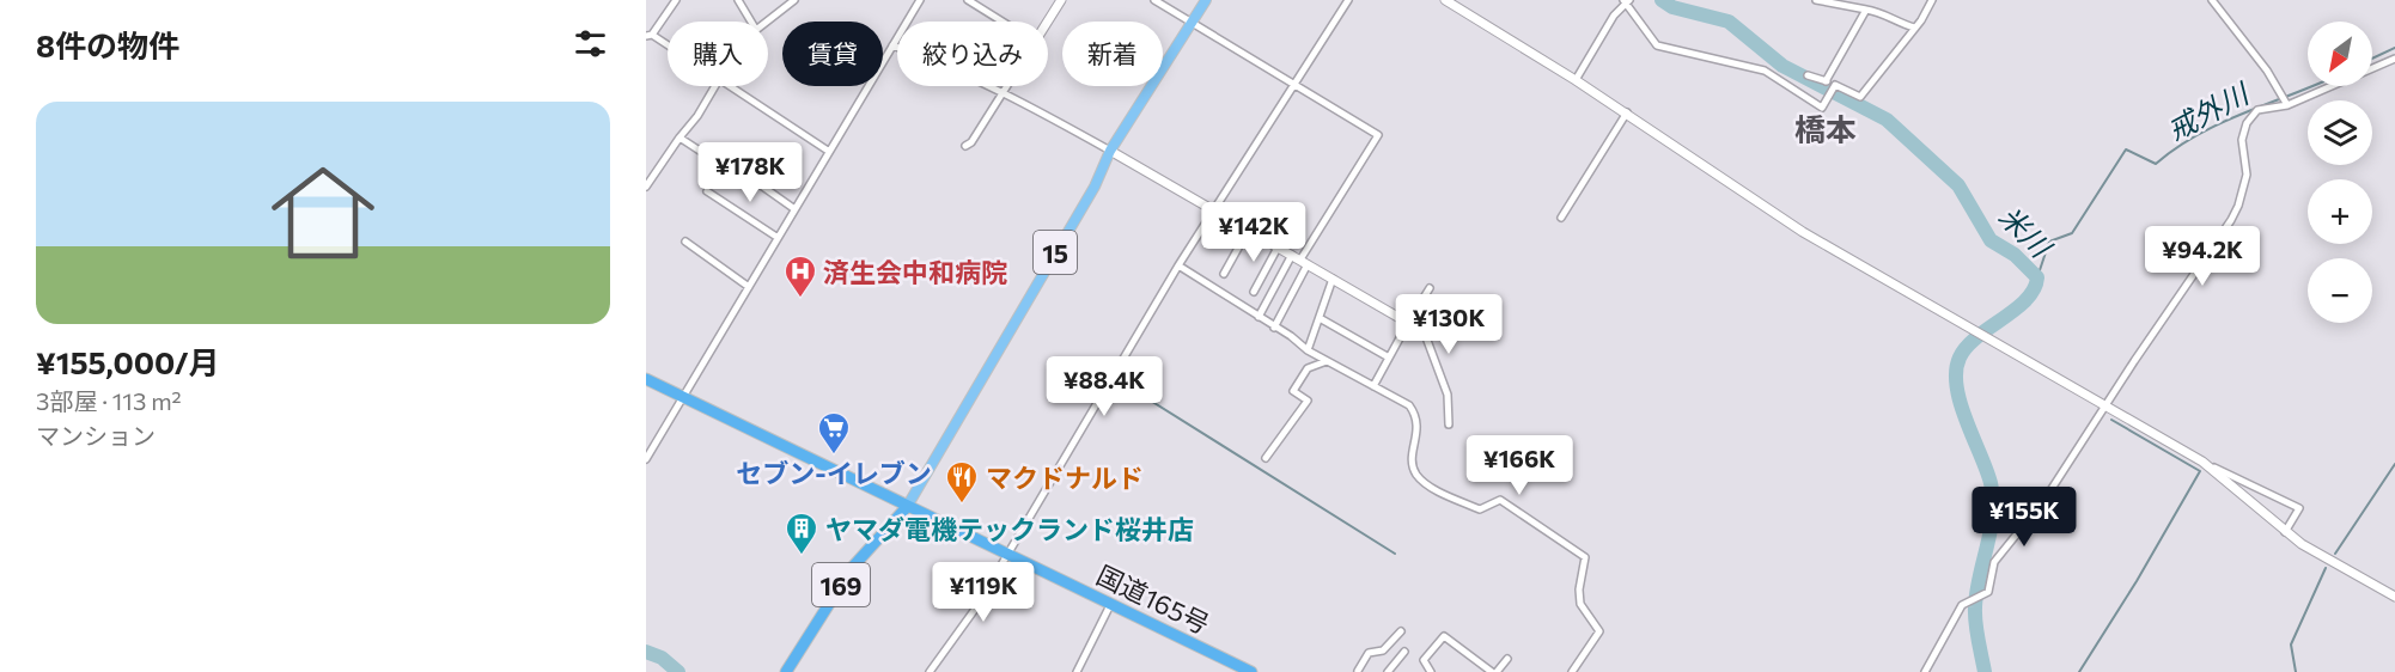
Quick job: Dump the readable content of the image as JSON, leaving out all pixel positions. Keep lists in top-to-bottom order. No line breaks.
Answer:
{"streets":{"highway":["169","国道165号"],"main road":["15"]},"crossings":[["15","169"],["15","国道165号"],["169","国道165号"]],"districts":["橋本"],"water":["戒外川","米川"],"places":{"hospital":["済生会中和病院"],"supermarket":["セブン-イレブン"],"restaurant":["マクドナルド"],"building":["ヤマダ電機テックランド桜井店"]},"north":"bottom left","page":{"heading":"8件の物件","map_buttons":["+","−"],"chip":["購入","賃貸","絞り込み","新着"],"list":[{"name":"¥155,000/月","note":"3部屋 · 113 m² · マンション"}],"price":["¥178K","¥142K","¥94.2K","¥130K","¥88.4K","¥166K","¥155K","¥119K"]}}
